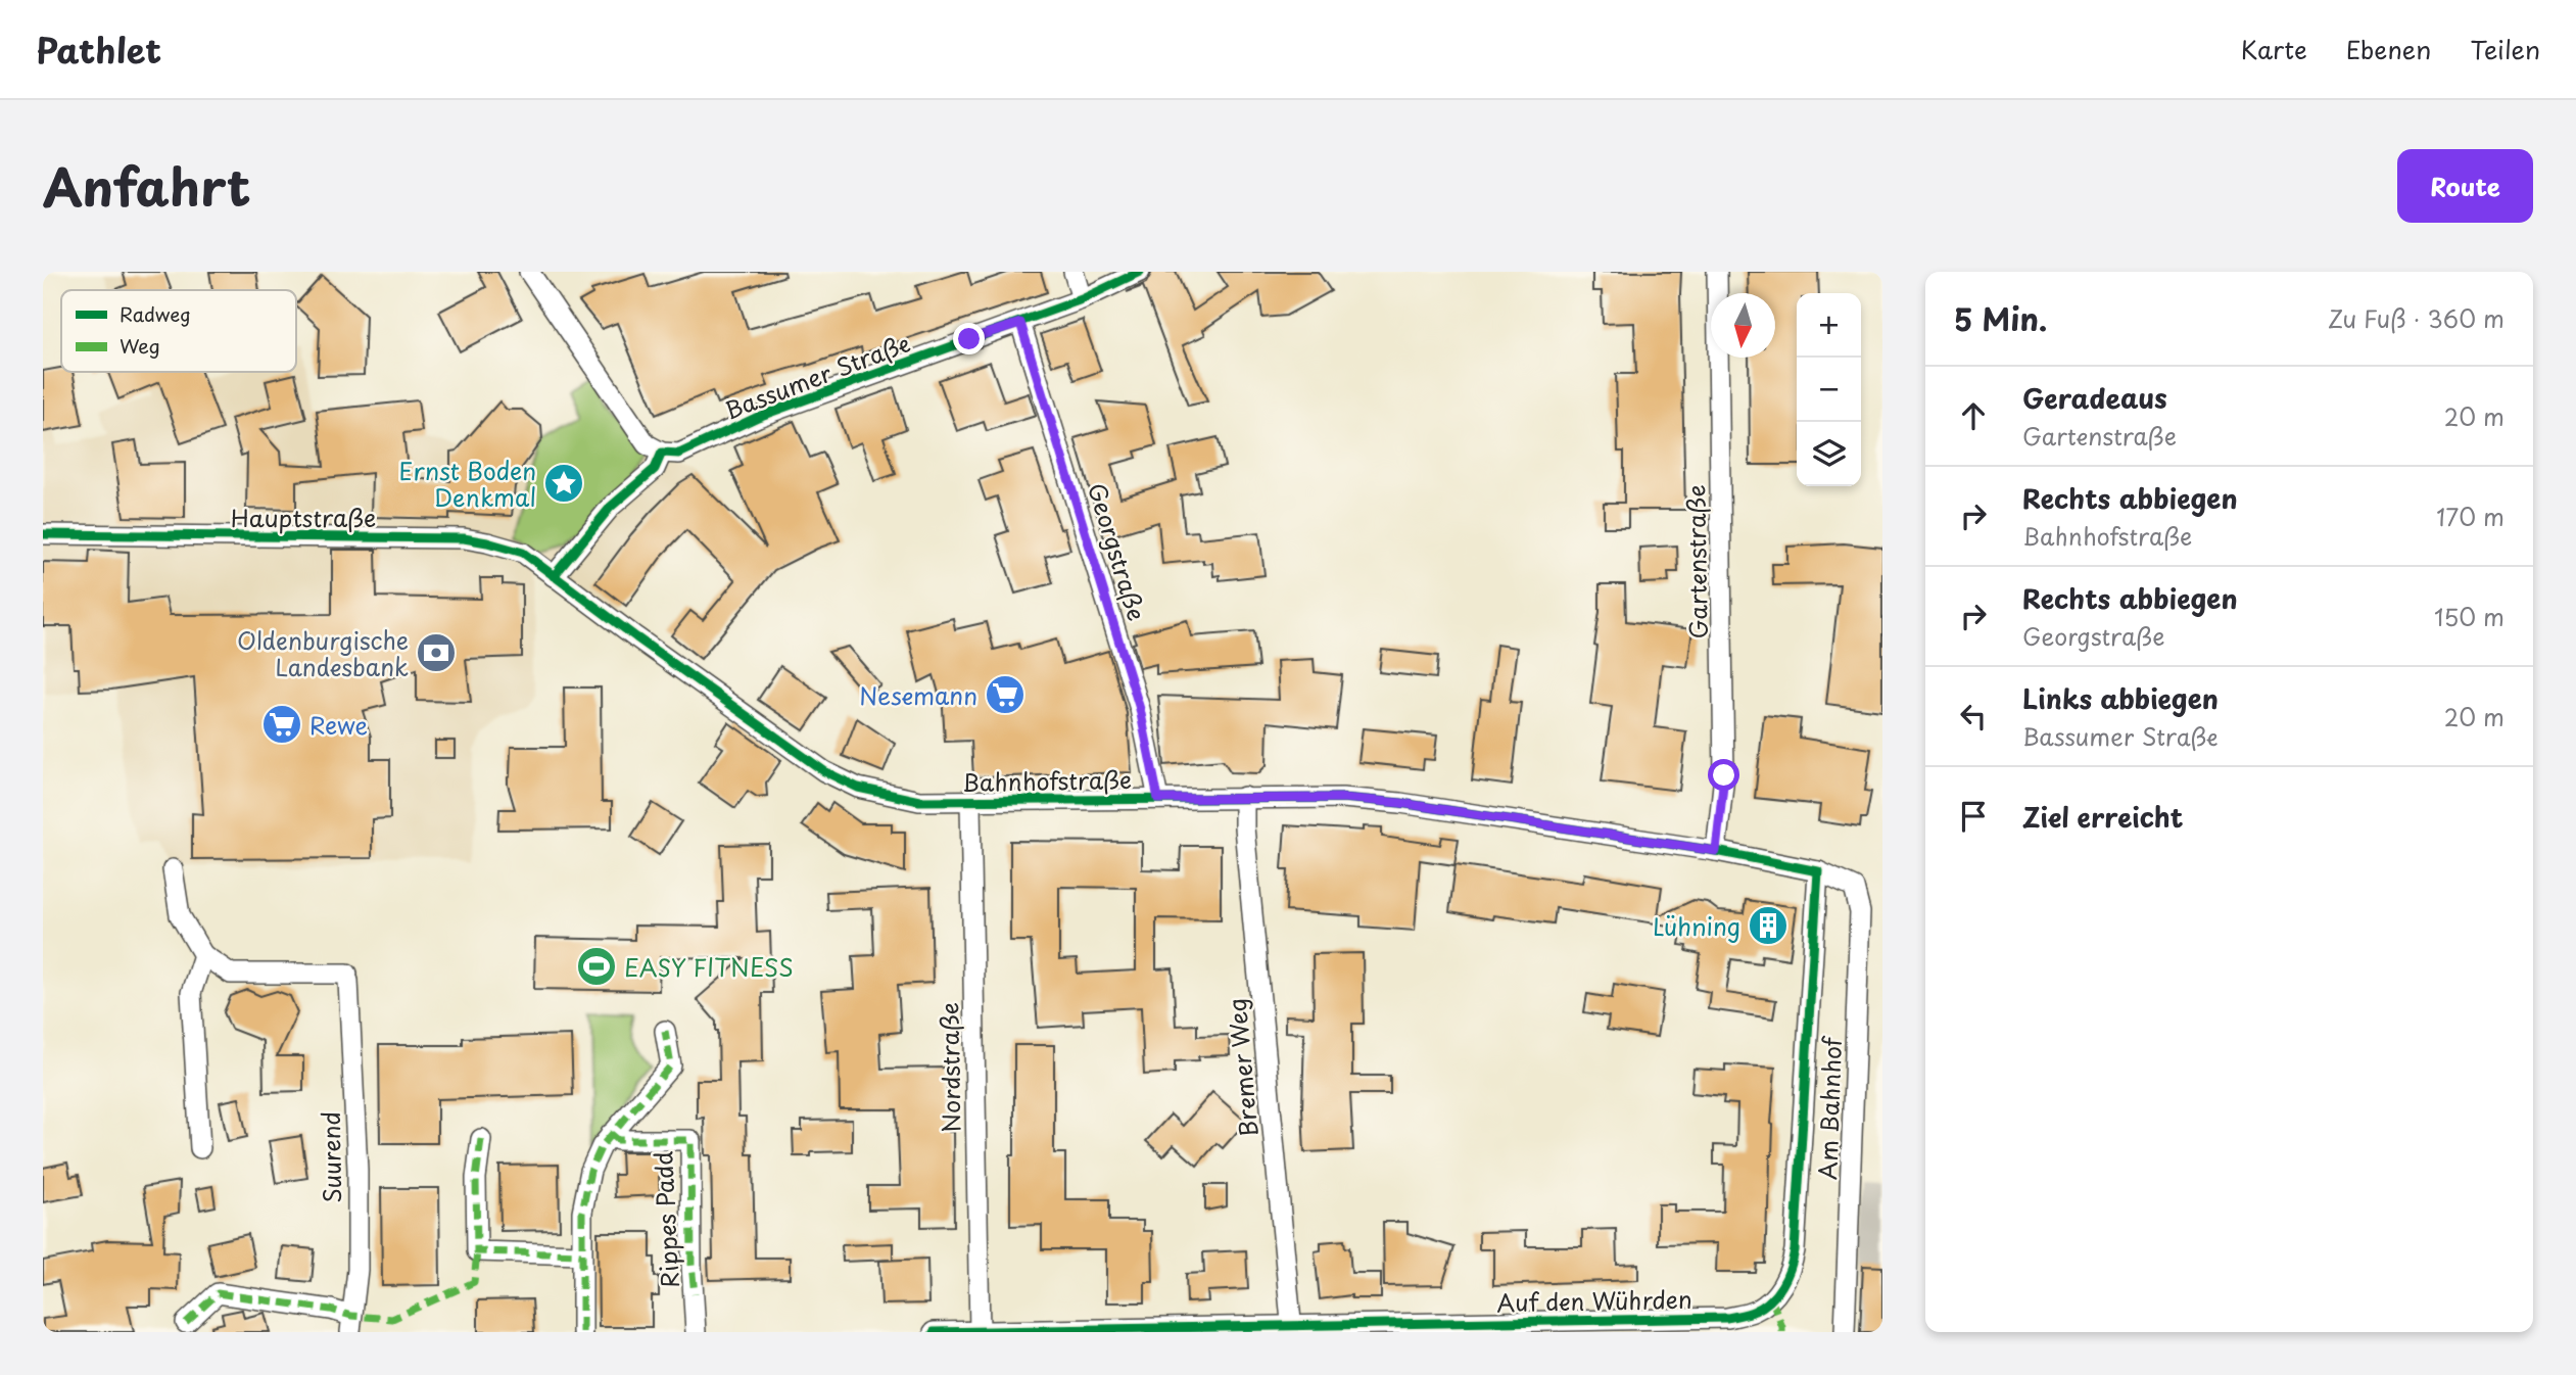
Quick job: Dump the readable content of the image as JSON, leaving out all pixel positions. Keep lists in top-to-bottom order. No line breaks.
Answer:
{"streets":{"street":["Bassumer Straße","Hauptstraße","Georgstraße","Gartenstraße","Bahnhofstraße","Nordstraße","Bremer Weg","Am Bahnhof","Suurend","Rippes Padd","Auf den Wührden"]},"crossings":[["Bassumer Straße","Georgstraße"],["Hauptstraße","Bahnhofstraße"],["Georgstraße","Bahnhofstraße"],["Gartenstraße","Bahnhofstraße"],["Bahnhofstraße","Nordstraße"],["Bahnhofstraße","Bremer Weg"],["Bahnhofstraße","Am Bahnhof"],["Bahnhofstraße","Auf den Wührden"],["Nordstraße","Auf den Wührden"],["Bremer Weg","Auf den Wührden"]],"places":{"place":["Ernst Boden Denkmal"],"bank":["Oldenburgische Landesbank"],"supermarket":["Nesemann","Rewe"],"building":["Lühning"],"sports":["EASY FITNESS"]},"legend":["Radweg","Weg"],"north":"bottom","page":{"header":"Pathlet","nav":["Karte","Ebenen","Teilen"],"title":"Anfahrt","buttons":"Route","heading":["5 Min.","Zu Fuß · 360 m"],"map_buttons":["+","−"],"list":[["Geradeaus","Gartenstraße","20 m"],["Rechts abbiegen","Bahnhofstraße","170 m"],["Rechts abbiegen","Georgstraße","150 m"],["Links abbiegen","Bassumer Straße","20 m"],"Ziel erreicht"]}}
